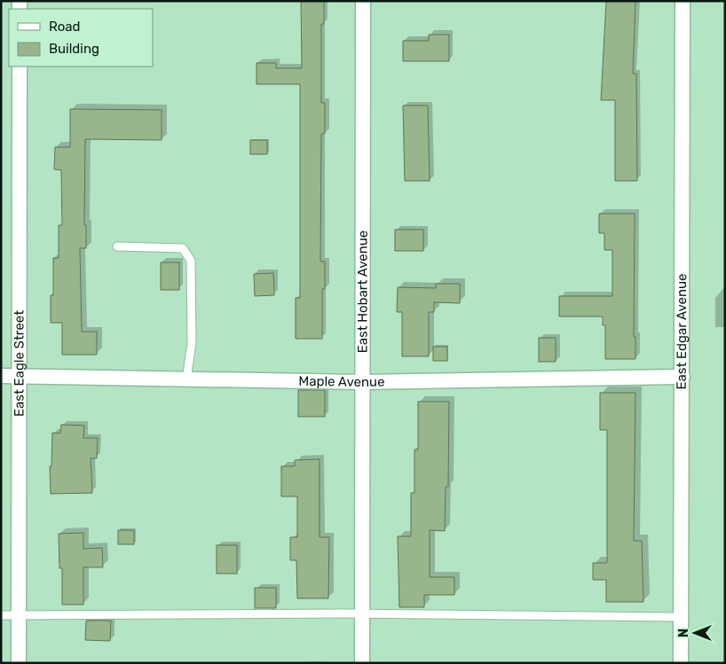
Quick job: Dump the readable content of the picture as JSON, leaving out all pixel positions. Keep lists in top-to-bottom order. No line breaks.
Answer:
{"streets":{"street":["East Hobart Avenue","East Edgar Avenue","East Eagle Street","Maple Avenue"]},"crossings":[["East Hobart Avenue","Maple Avenue"],["East Edgar Avenue","Maple Avenue"],["East Eagle Street","Maple Avenue"]],"legend":["Road","Building"],"north":"left"}
